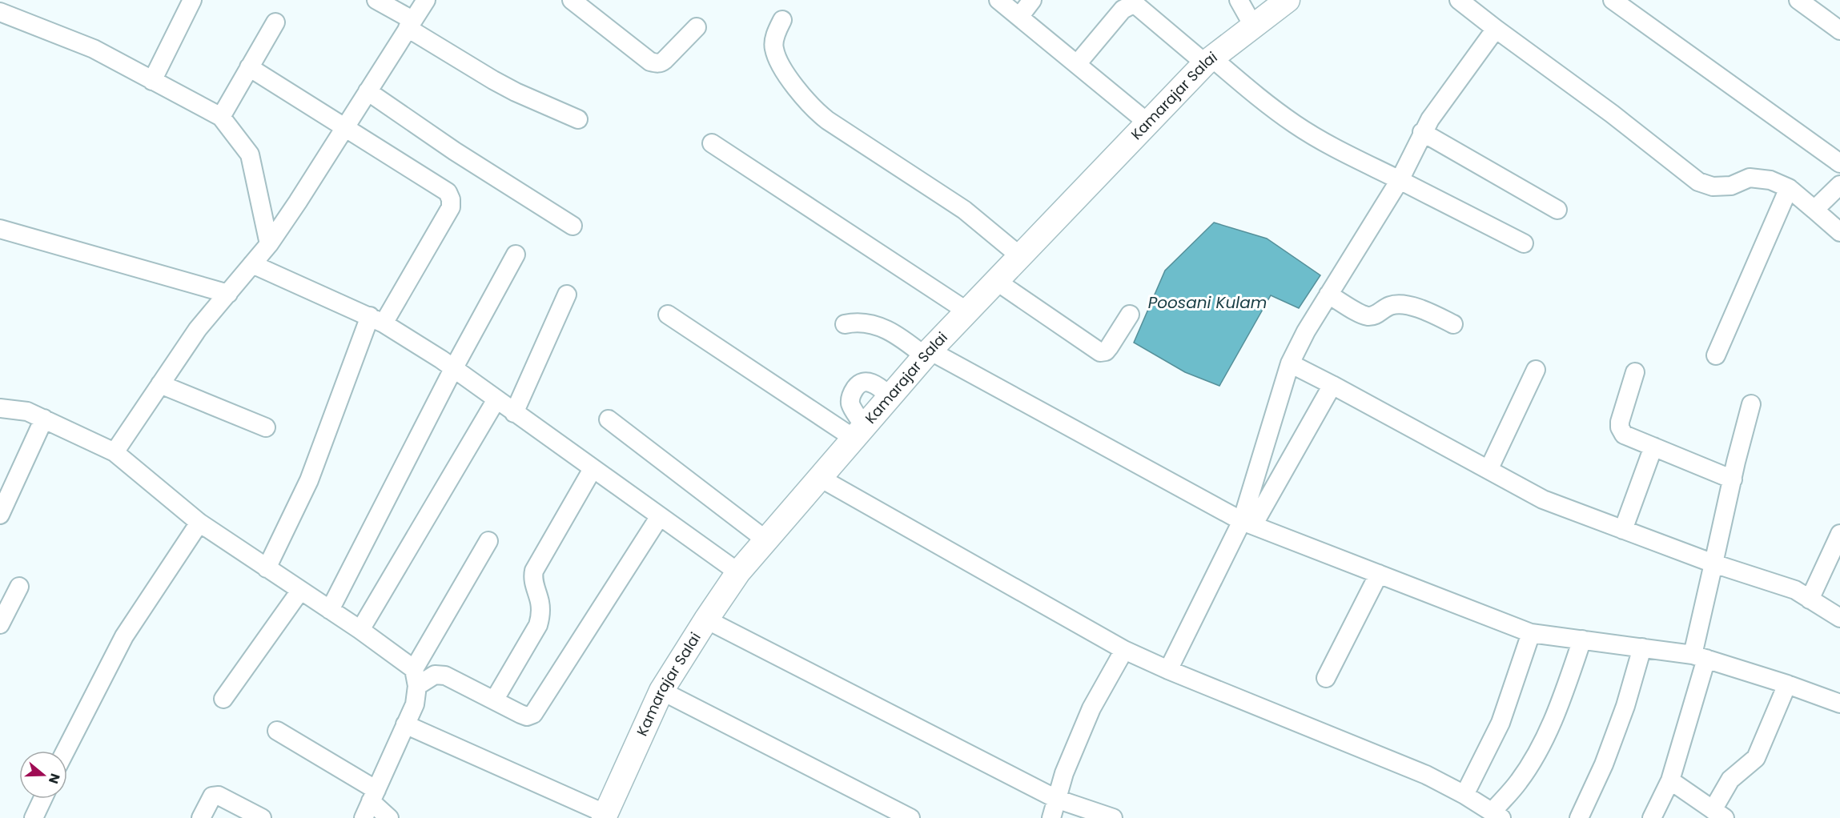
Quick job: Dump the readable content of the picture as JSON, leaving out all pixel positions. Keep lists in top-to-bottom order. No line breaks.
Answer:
{"streets":{"main road":["Kamarajar Salai"]},"water":["Poosani Kulam"],"north":"right"}
